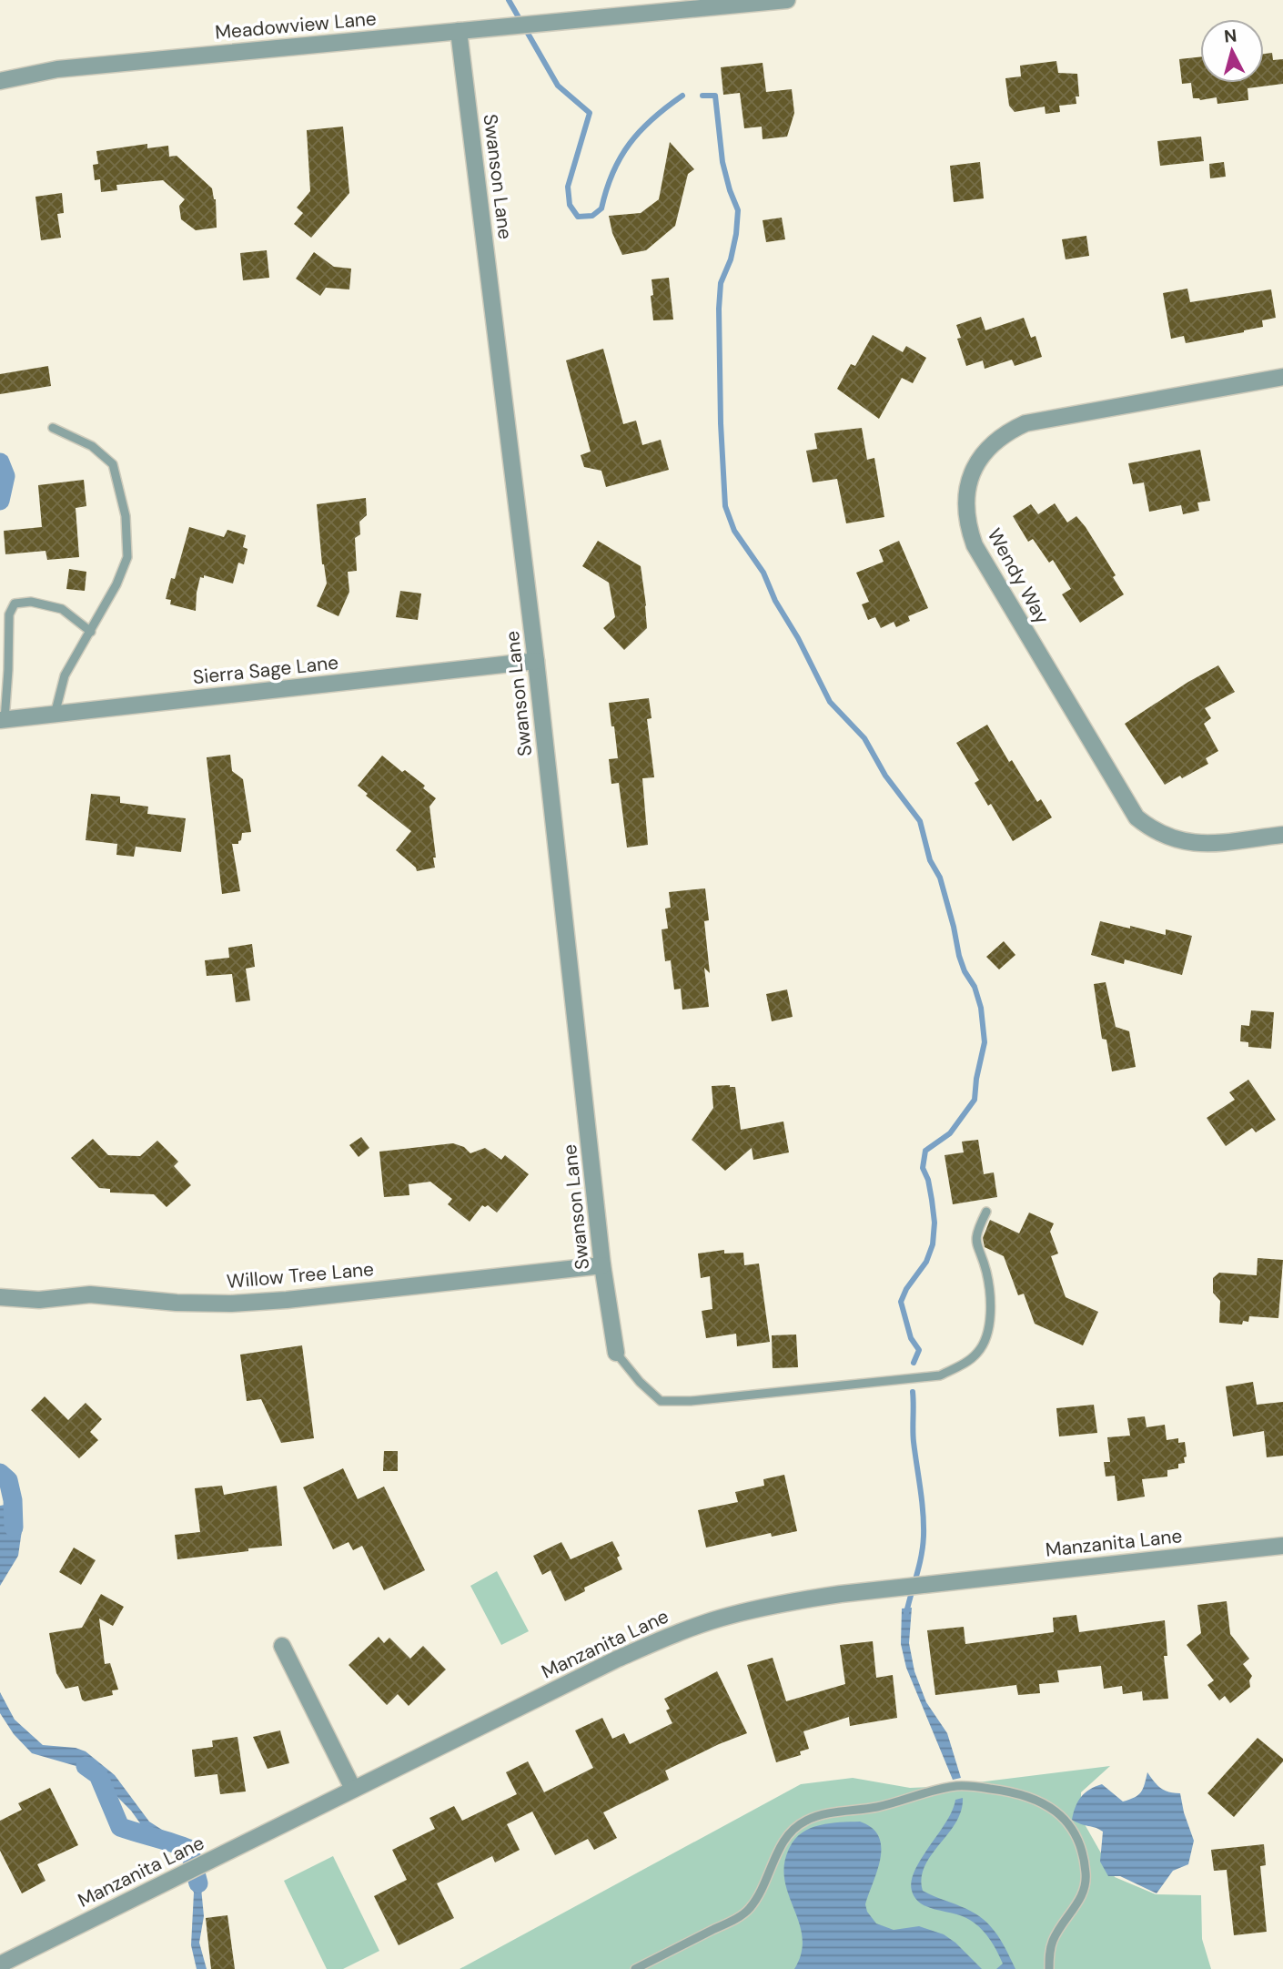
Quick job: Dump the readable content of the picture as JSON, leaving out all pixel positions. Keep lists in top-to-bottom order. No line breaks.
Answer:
{"streets":{"street":["Meadowview Lane","Swanson Lane","Wendy Way","Sierra Sage Lane","Willow Tree Lane","Manzanita Lane"]},"crossings":[["Meadowview Lane","Swanson Lane"],["Swanson Lane","Sierra Sage Lane"],["Swanson Lane","Willow Tree Lane"]],"north":"top"}
